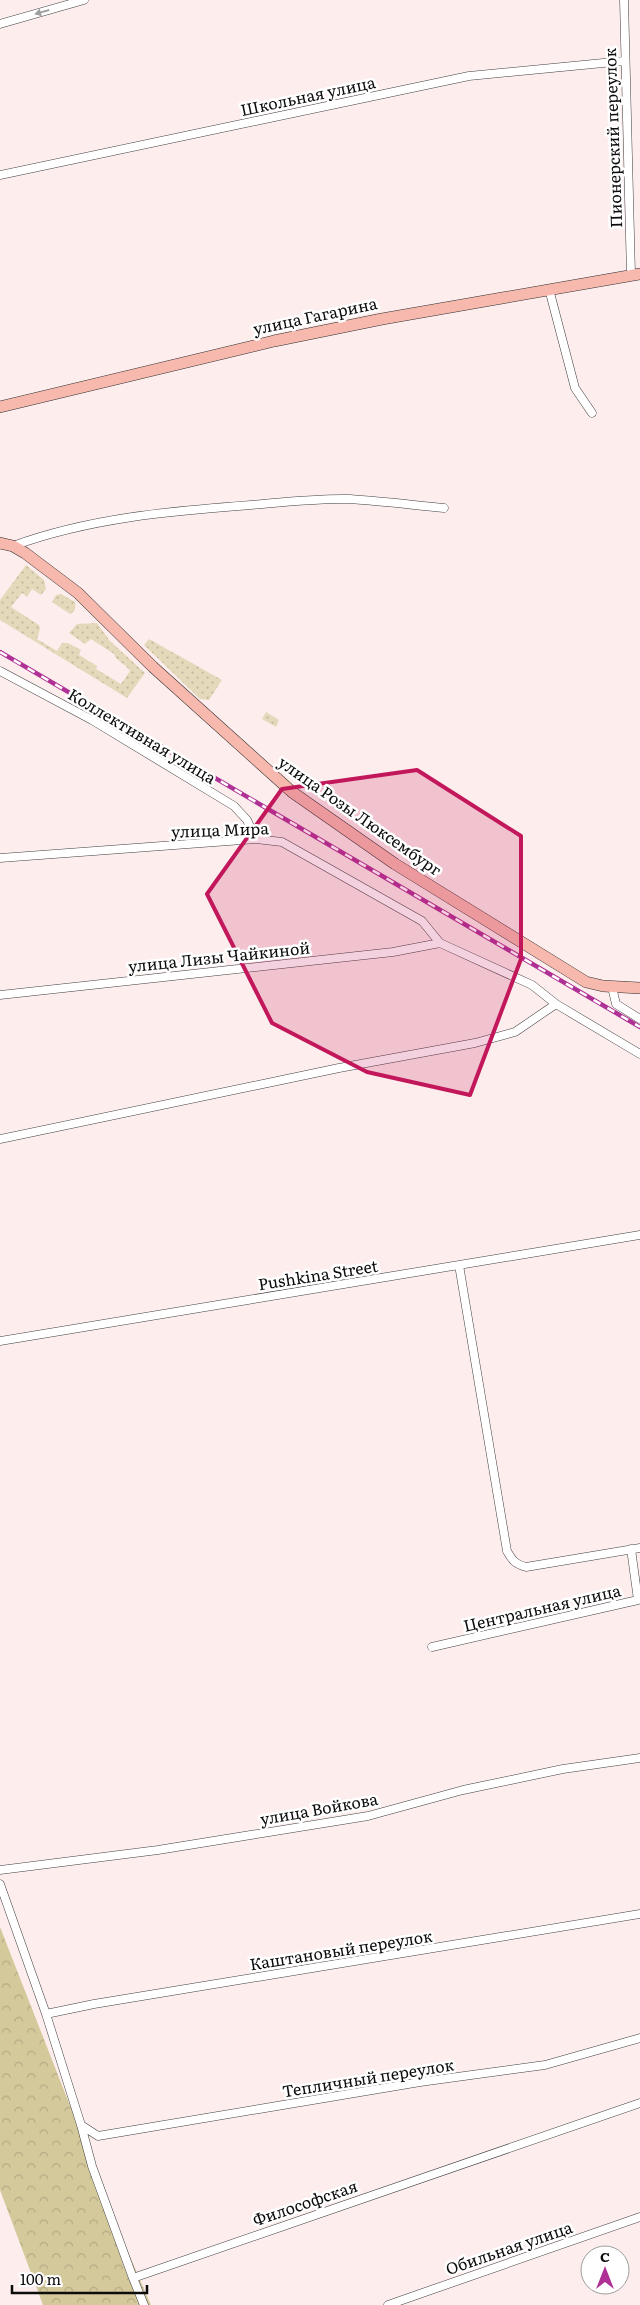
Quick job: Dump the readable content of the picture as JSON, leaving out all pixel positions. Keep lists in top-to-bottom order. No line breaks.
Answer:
{"streets":{"main road":["улица Гагарина","улица Розы Люксембург"],"street":["Школьная улица","Пионерский переулок","Коллективная улица","улица Мира","улица Лизы Чайкиной","Pushkina Street","Центральная улица","улица Войкова","Каштановый переулок","Тепличный переулок","Философская","Обильная улица"]},"crossings":[["Школьная улица","Пионерский переулок"],["Пионерский переулок","улица Гагарина"],["Коллективная улица","улица Мира"],["улица Мира","улица Лизы Чайкиной"]],"scale_bar":"100 m","north":"top"}
